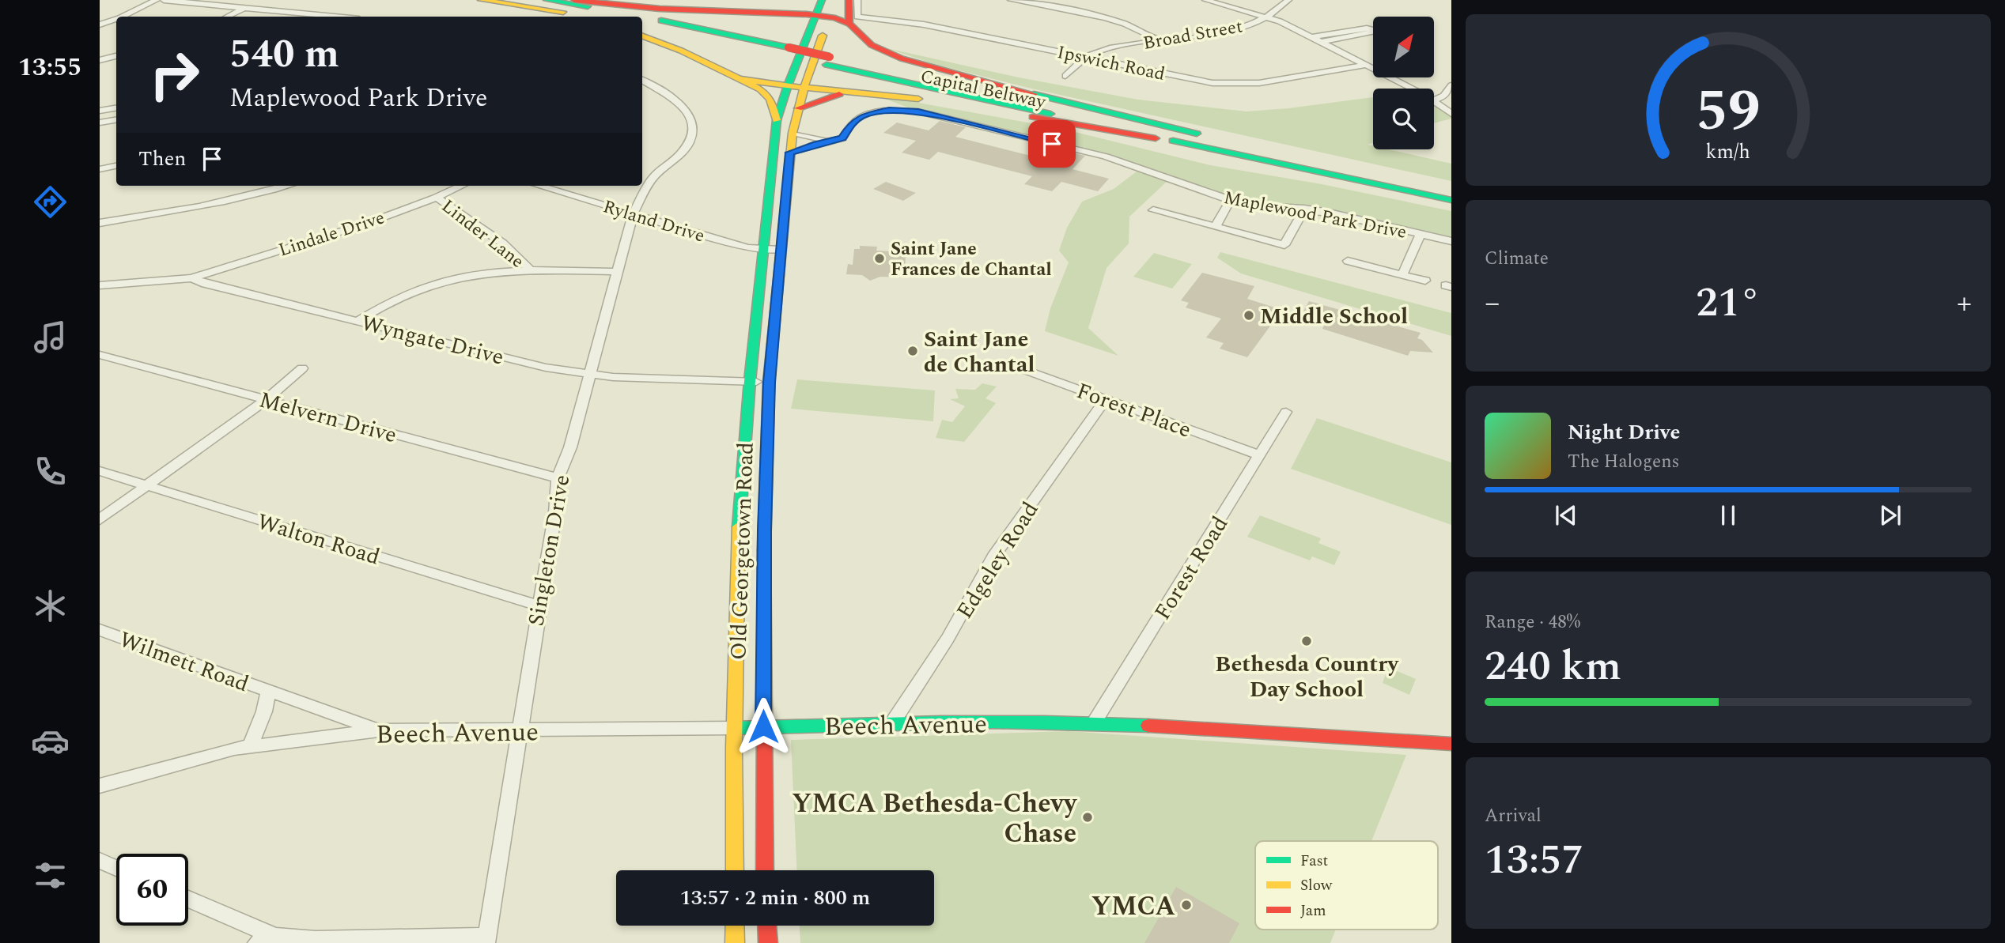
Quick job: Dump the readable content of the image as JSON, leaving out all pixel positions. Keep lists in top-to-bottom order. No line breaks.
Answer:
{"streets":{"main road":["Capital Beltway","Old Georgetown Road","Beech Avenue"],"street":["Broad Street","Ipswich Road","Maplewood Park Drive","Ryland Drive","Lindale Drive","Linder Lane","Wyngate Drive","Forest Place","Melvern Drive","Walton Road","Singleton Drive","Edgeley Road","Forest Road","Wilmett Road"]},"crossings":[["Broad Street","Ipswich Road"],["Ryland Drive","Singleton Drive"],["Ryland Drive","Old Georgetown Road"],["Lindale Drive","Linder Lane"],["Lindale Drive","Wyngate Drive"],["Wyngate Drive","Singleton Drive"],["Wyngate Drive","Old Georgetown Road"],["Forest Place","Edgeley Road"],["Forest Place","Forest Road"],["Melvern Drive","Singleton Drive"],["Walton Road","Singleton Drive"],["Singleton Drive","Beech Avenue"],["Old Georgetown Road","Beech Avenue"],["Edgeley Road","Beech Avenue"],["Forest Road","Beech Avenue"],["Wilmett Road","Beech Avenue"]],"places":["Saint Jane Frances de Chantal","Middle School","Saint Jane de Chantal","Bethesda Country Day School","YMCA Bethesda-Chevy Chase","YMCA"],"legend":["Fast","Slow","Jam"],"north":"top right","page":{"tabs":"13:55","turn":["540 m","Maplewood Park Drive"],"then":"Then","tile":["Climate",["Range · 48%","240 km"],["Arrival","13:57"]],"heat":["−","21°","+"],"song":["Night Drive","The Halogens"],"limit":"60","trip":"13:57 · 2 min · 800 m","gauge":["59","km/h"]}}
